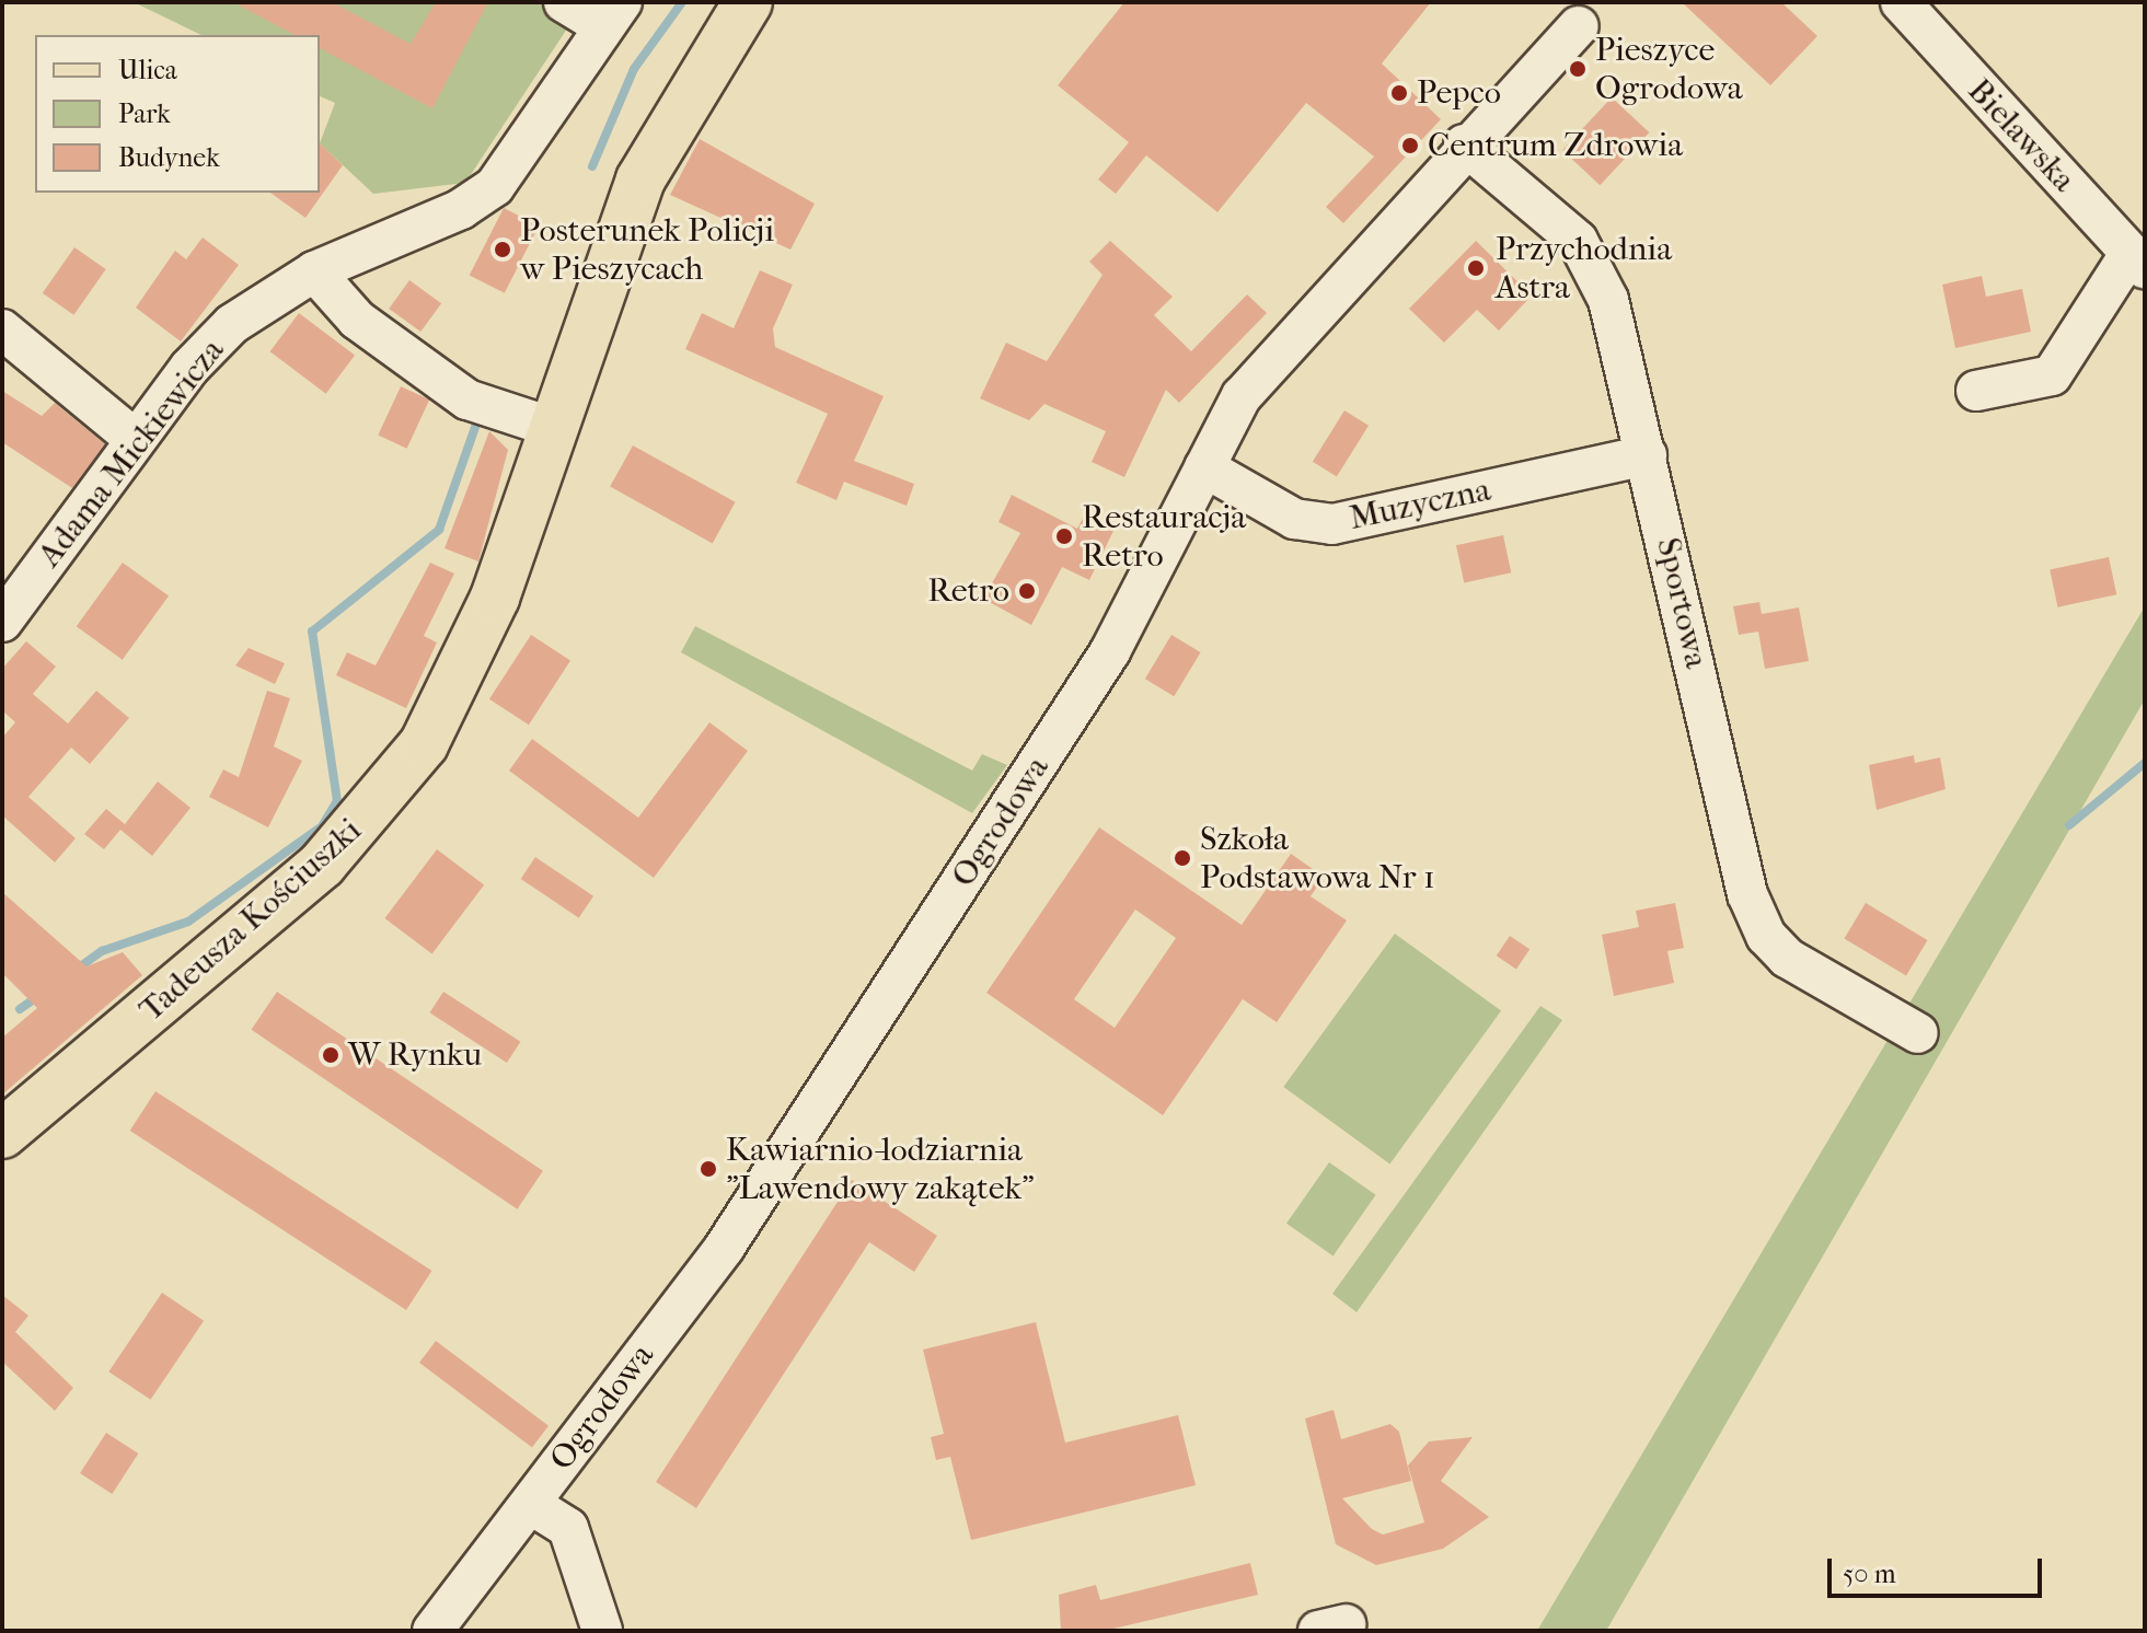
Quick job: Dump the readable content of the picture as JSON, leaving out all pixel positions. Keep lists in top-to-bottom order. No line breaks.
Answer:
{"streets":{"main road":["Tadeusza Kościuszki"],"street":["Bielawska","Adama Mickiewicza","Muzyczna","Sportowa","Ogrodowa"]},"crossings":[["Muzyczna","Sportowa"],["Muzyczna","Ogrodowa"],["Sportowa","Ogrodowa"]],"places":["Pieszyce Ogrodowa","Pepco","Centrum Zdrowia","Posterunek Policji w Pieszycach","Przychodnia Astra","Restauracja Retro","Retro","Szkoła Podstawowa Nr 1","W Rynku","Kawiarnio-lodziarnia \"Lawendowy zakątek\""],"legend":["Ulica","Park","Budynek"],"scale_bar":"50 m"}
